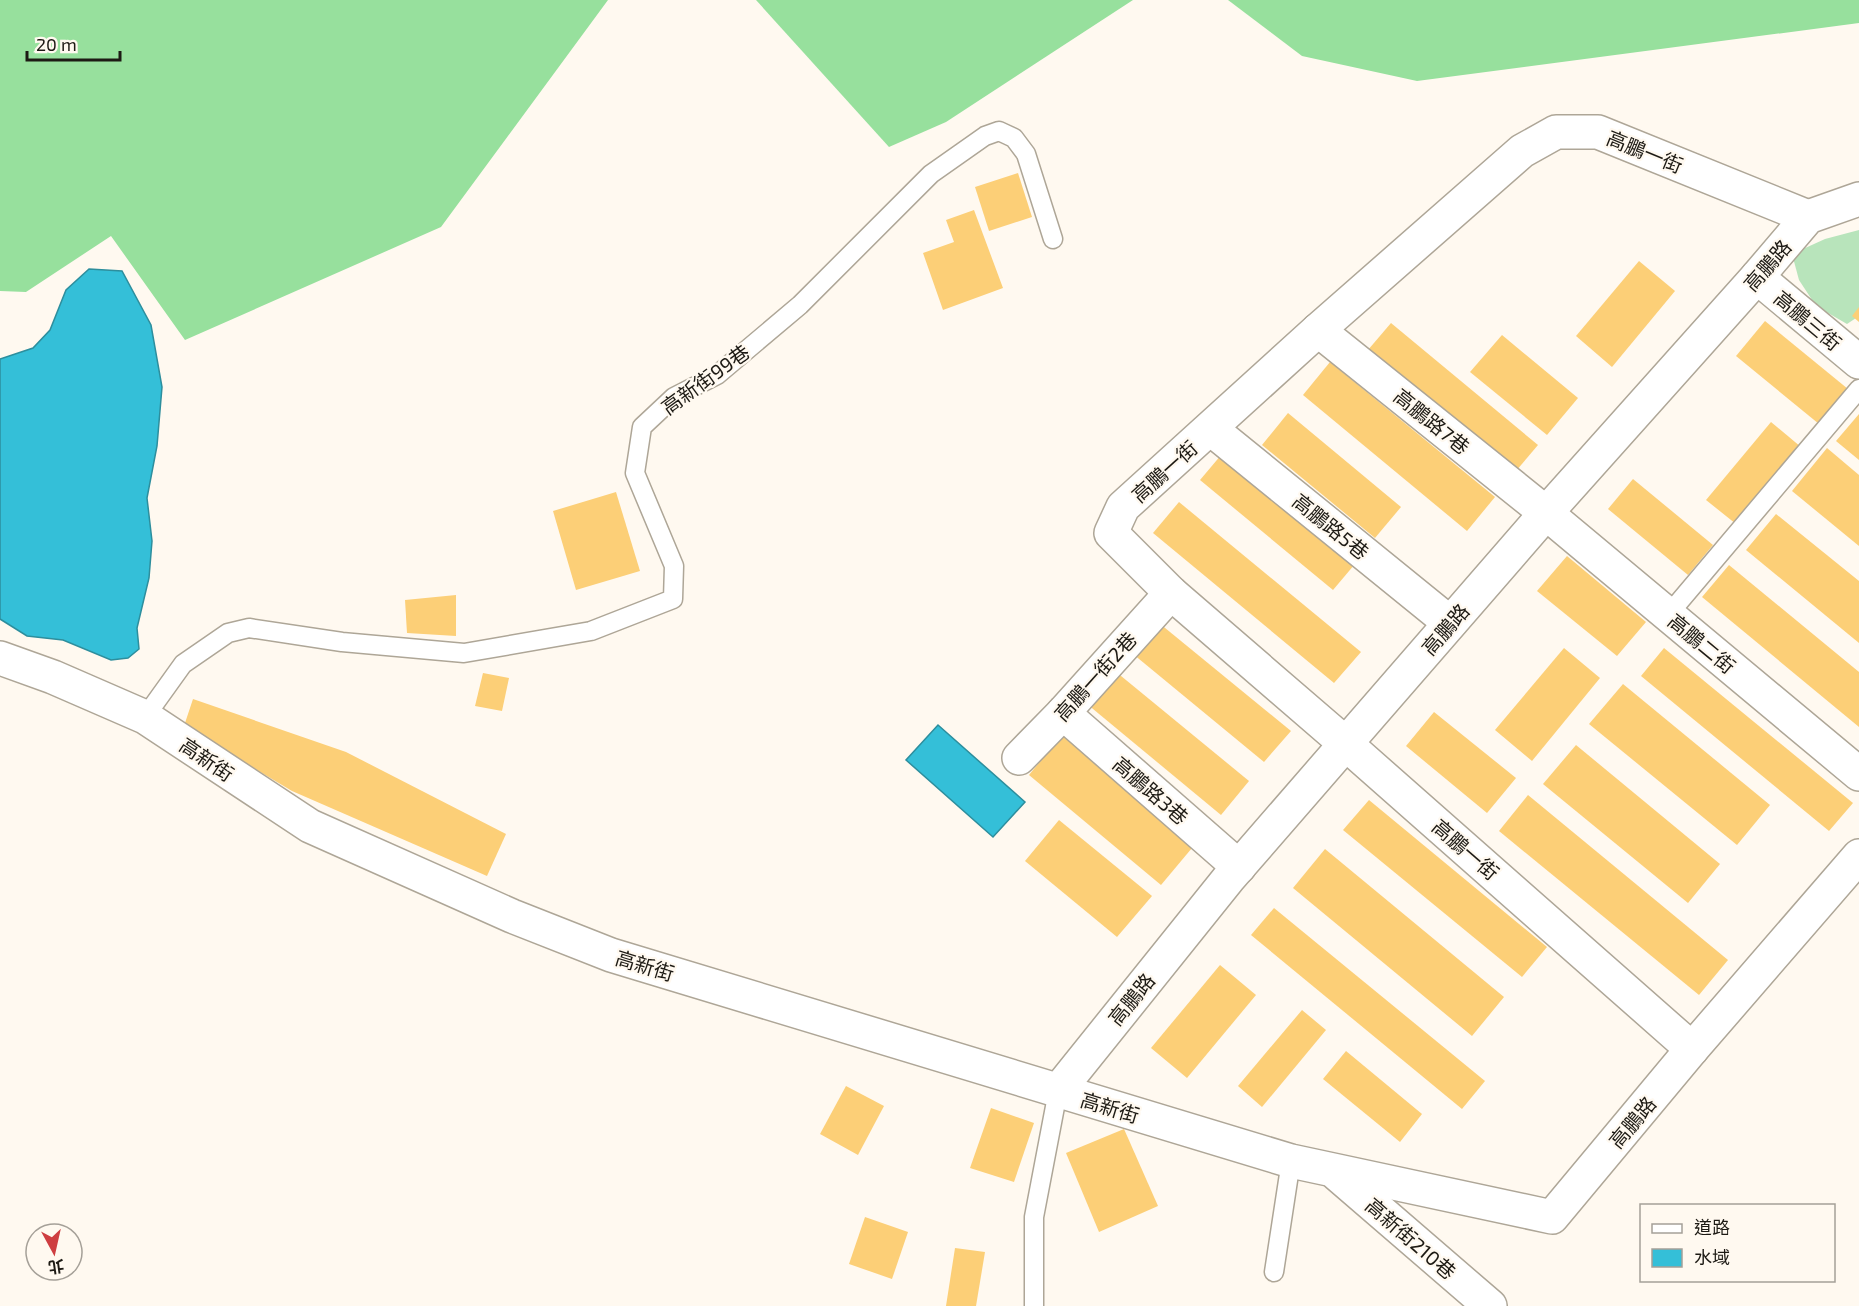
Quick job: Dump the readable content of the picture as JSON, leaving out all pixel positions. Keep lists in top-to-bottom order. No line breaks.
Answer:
{"streets":{"street":["高鵬一街","高鵬路","高鵬三街","高鵬路7巷","高鵬路5巷","高鵬二街","高鵬一街2巷","高新街","高鵬路3巷","高新街210巷"],"lane":["高新街99巷"]},"crossings":[["高鵬一街","高鵬路"],["高鵬一街","高鵬路7巷"],["高鵬一街","高鵬路5巷"],["高鵬一街","高鵬一街2巷"],["高鵬路","高鵬三街"],["高鵬路","高鵬路7巷"],["高鵬路","高鵬路5巷"],["高鵬路","高鵬二街"],["高鵬路","高新街"],["高鵬路","高鵬路3巷"],["高鵬路","高新街210巷"],["高新街99巷","高新街"],["高鵬路7巷","高鵬二街"],["高鵬一街2巷","高鵬路3巷"],["高新街","高新街210巷"]],"legend":["道路","水域"],"scale_bar":"20 m","north":"bottom"}
